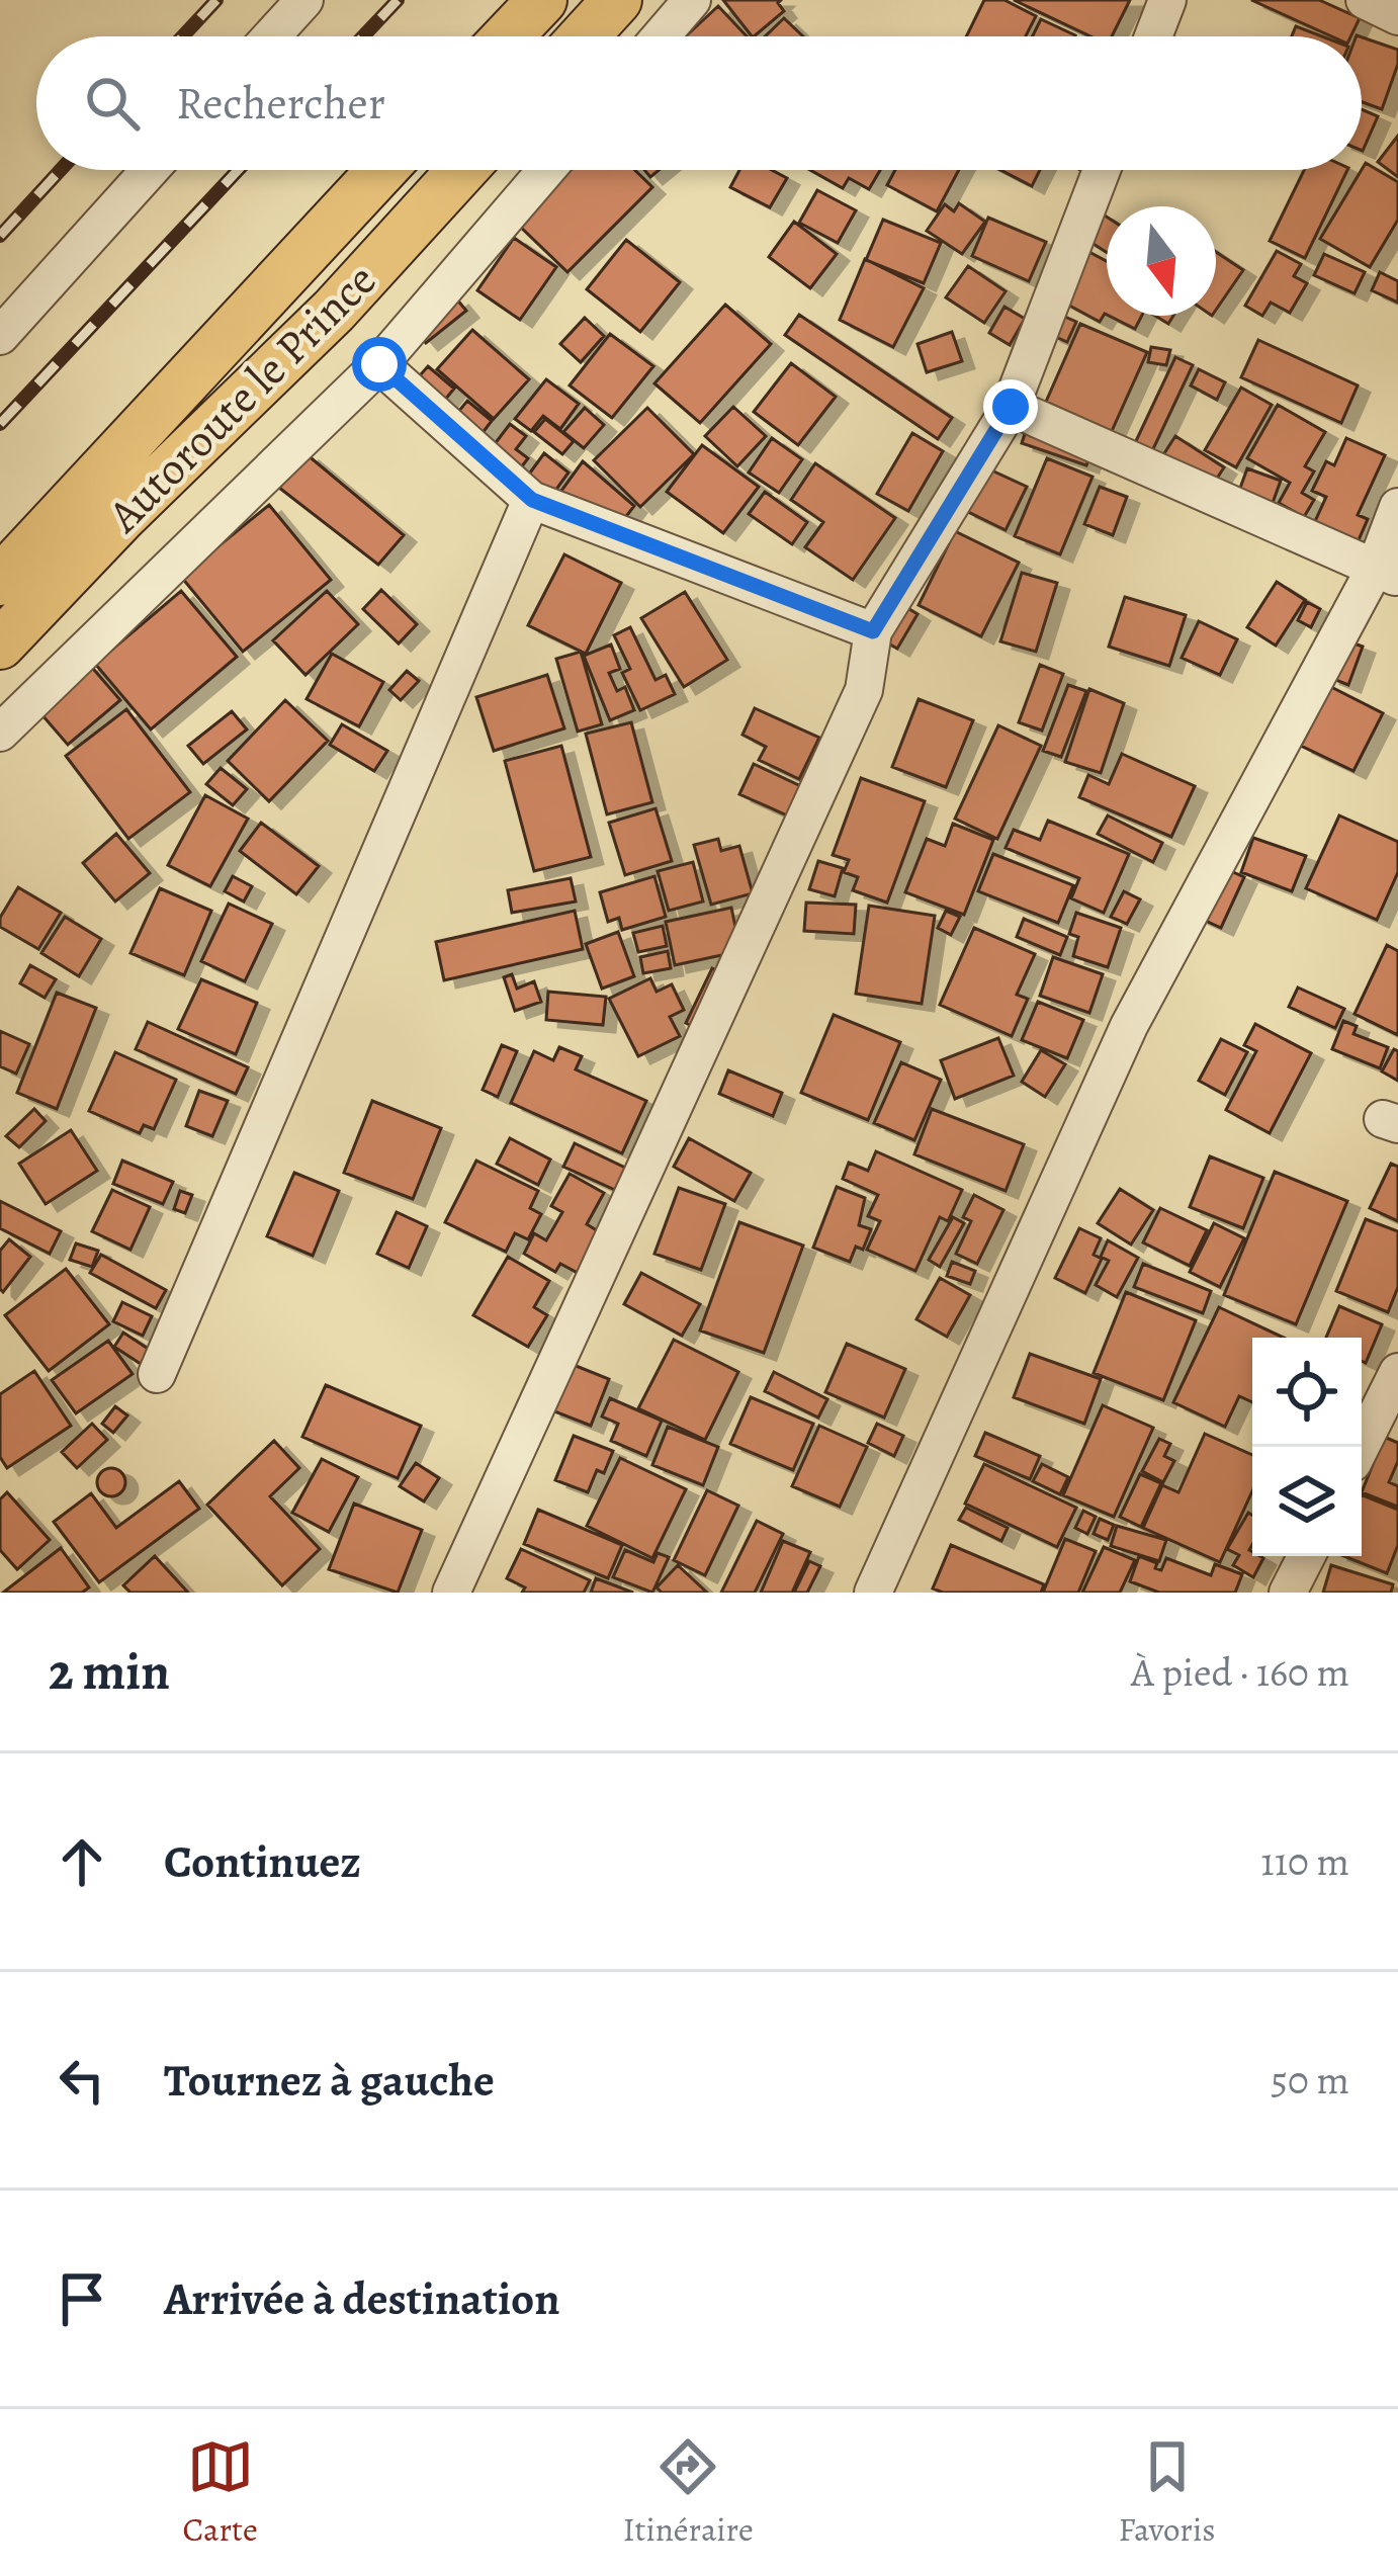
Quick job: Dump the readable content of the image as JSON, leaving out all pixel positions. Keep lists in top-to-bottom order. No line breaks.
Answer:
{"streets":{"main road":["Autoroute le Prince"]},"north":"bottom","page":{"search":"Rechercher","heading":["2 min","À pied · 160 m"],"list":[["Continuez","110 m"],["Tournez à gauche","50 m"],"Arrivée à destination"],"nav":["Carte","Itinéraire","Favoris"]}}
